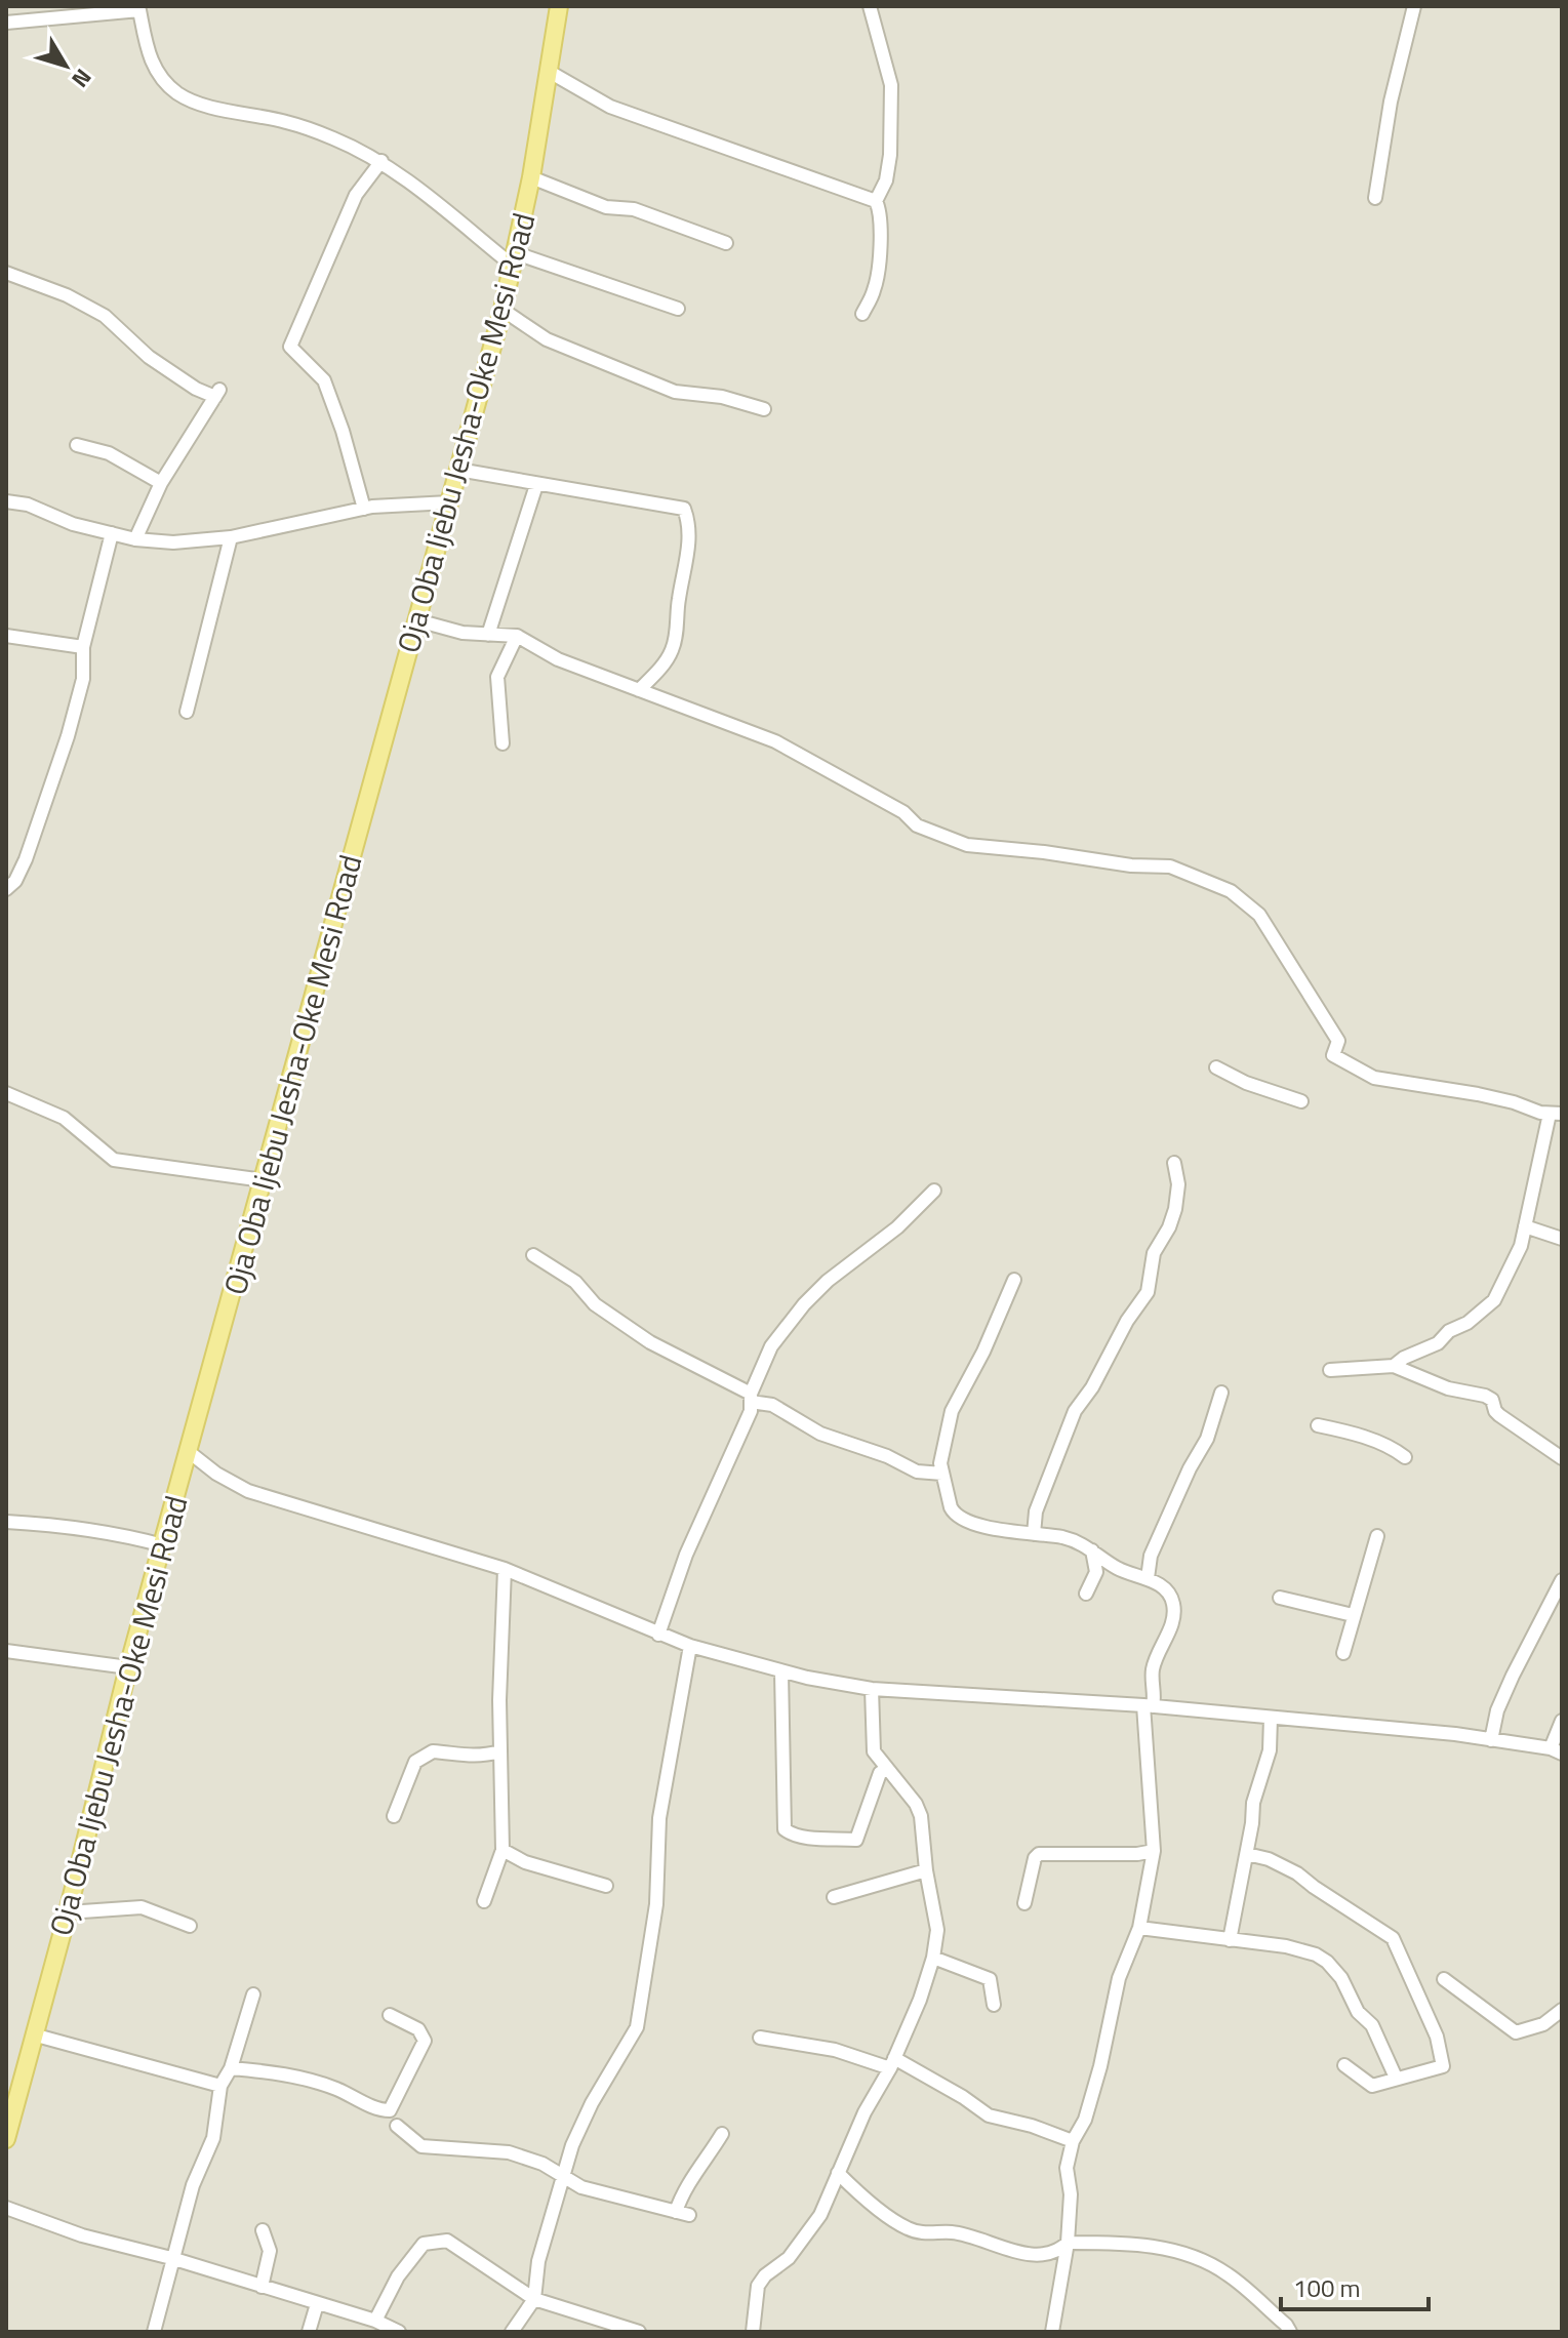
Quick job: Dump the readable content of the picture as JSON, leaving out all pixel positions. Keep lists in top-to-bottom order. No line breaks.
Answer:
{"streets":{"main road":["Oja Oba Ijebu Jesha-Oke Mesi Road"]},"scale_bar":"100 m","north":"bottom right"}
